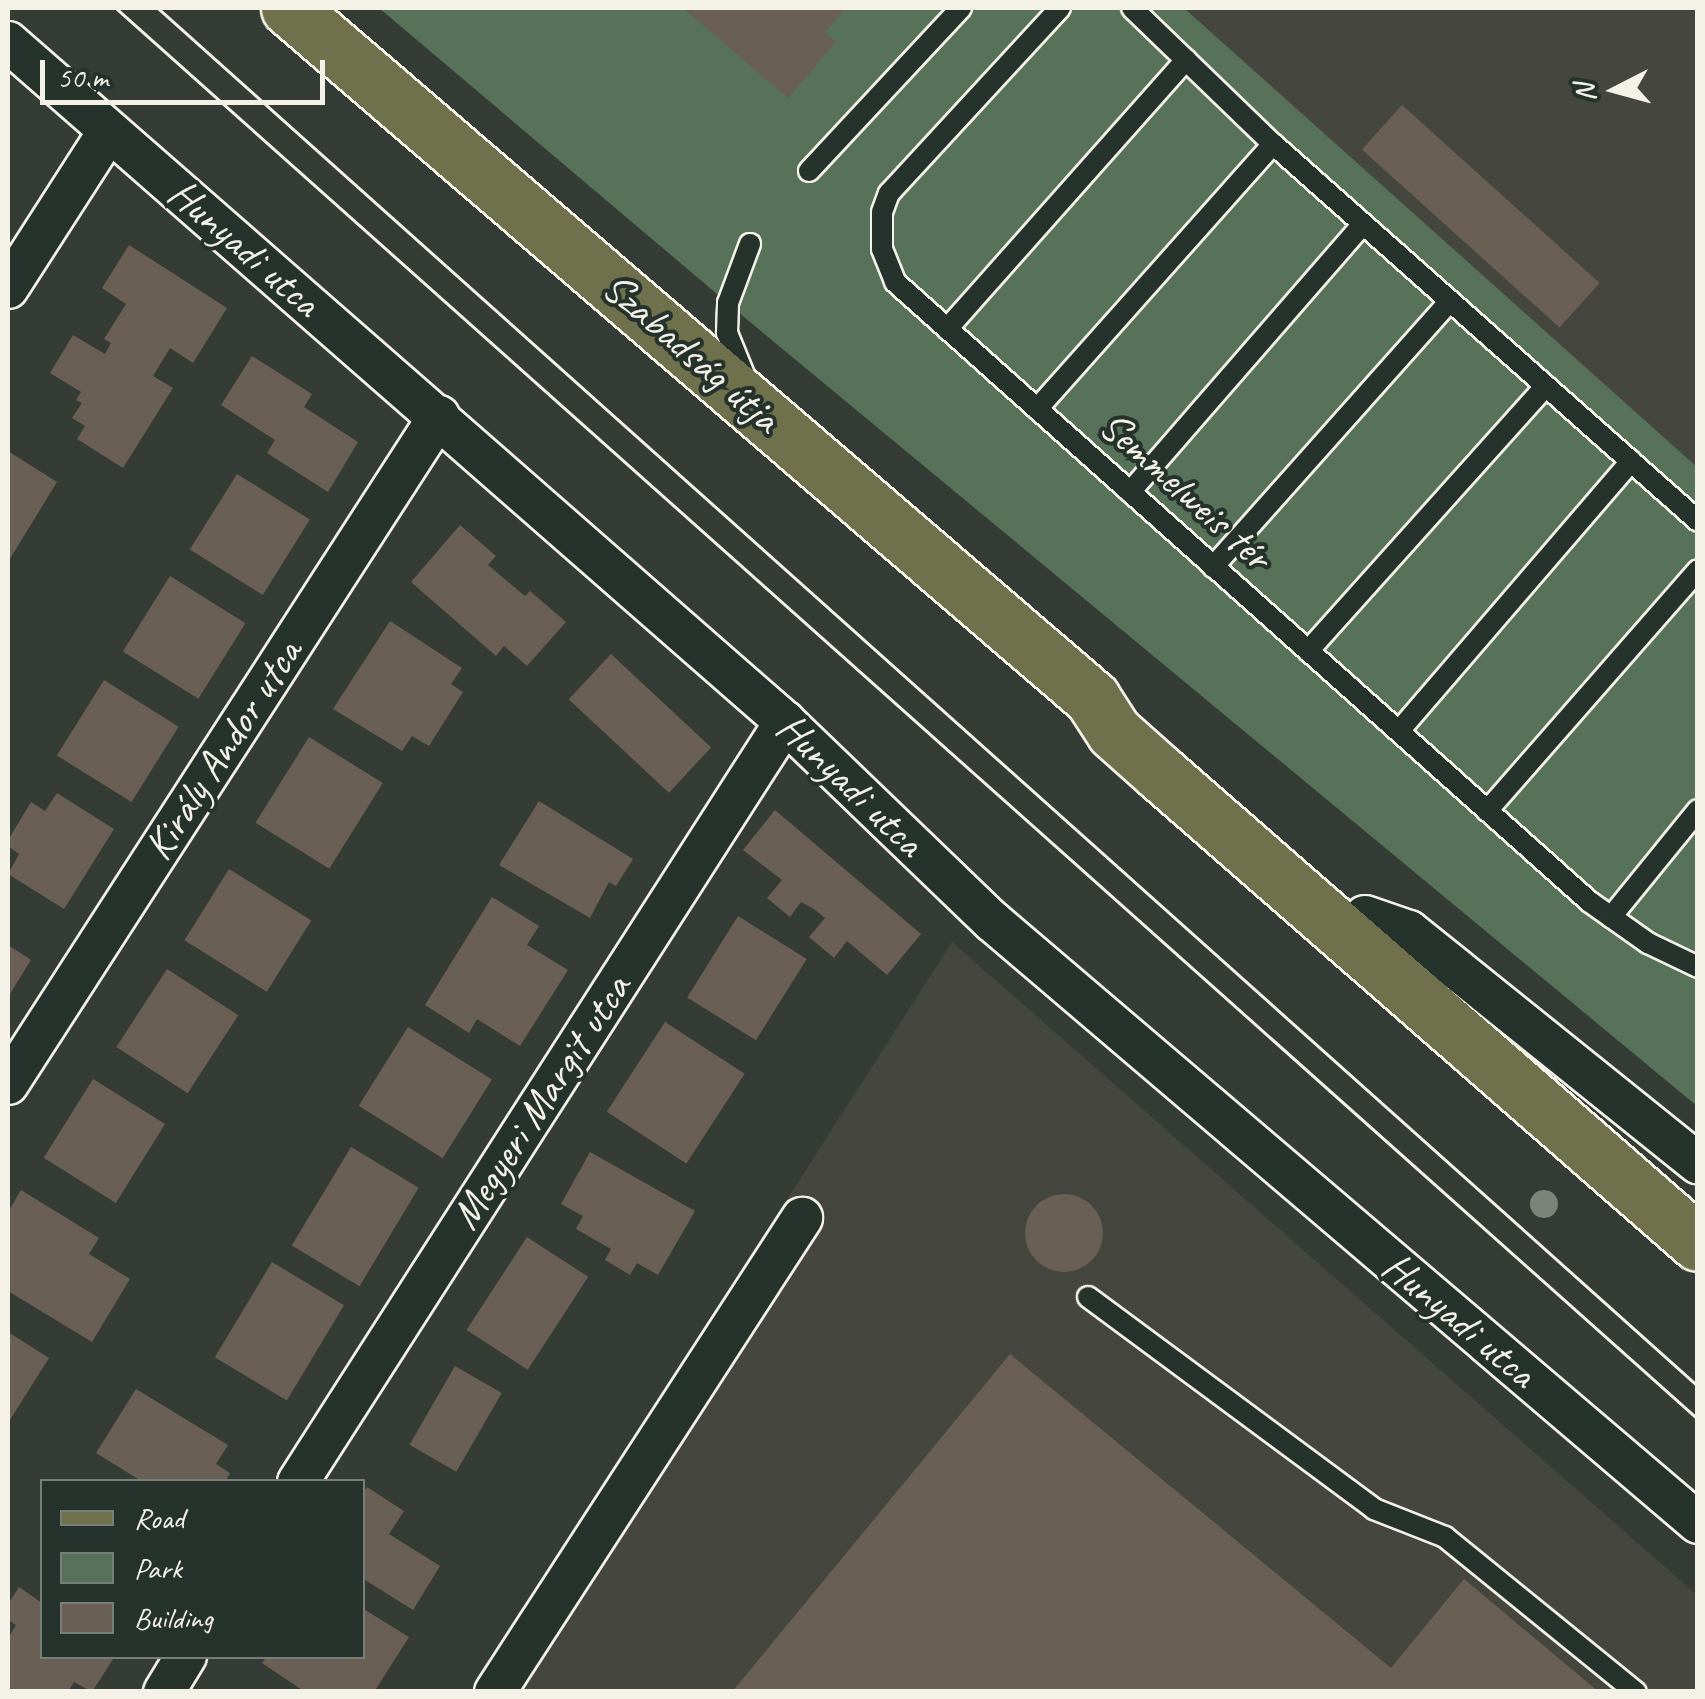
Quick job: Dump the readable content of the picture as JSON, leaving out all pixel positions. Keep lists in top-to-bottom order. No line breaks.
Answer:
{"streets":{"main road":["Szabadság útja"],"street":["Hunyadi utca","Király Andor utca","Megyeri Margit utca"],"lane":["Semmelweis tér"]},"crossings":[["Hunyadi utca","Király Andor utca"],["Hunyadi utca","Megyeri Margit utca"]],"legend":["Road","Park","Building"],"scale_bar":"50 m","north":"left"}
